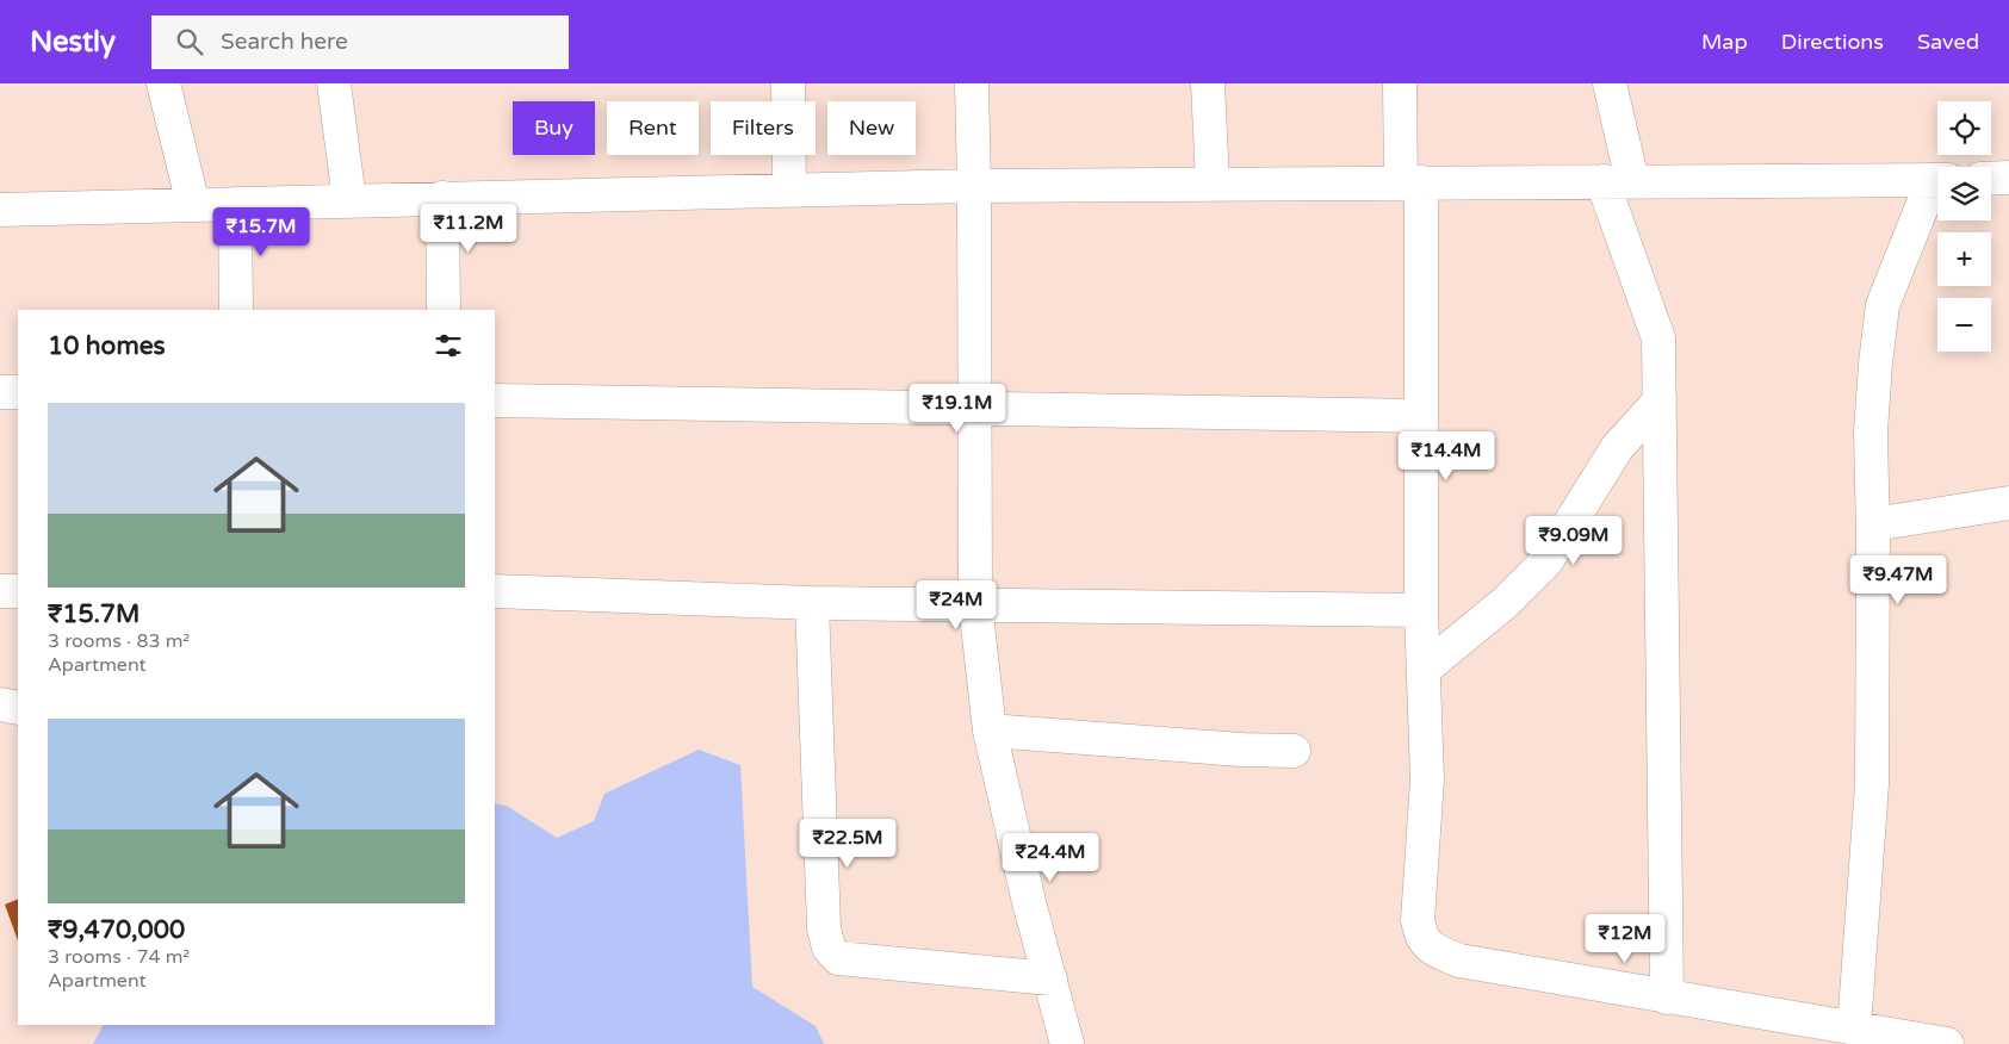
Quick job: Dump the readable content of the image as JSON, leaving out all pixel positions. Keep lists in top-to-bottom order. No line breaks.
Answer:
{"page":{"header":"Nestly","search":"Search here","nav":["Map","Directions","Saved"],"map_buttons":["+","−"],"chip":["Buy","Rent","Filters","New"],"price":["₹11.2M","₹15.7M","₹19.1M","₹14.4M","₹9.09M","₹9.47M","₹24M","₹22.5M","₹24.4M","₹12M"],"heading":"10 homes","list":[{"name":"₹15.7M","note":"3 rooms · 83 m² · Apartment"},{"name":"₹9,470,000","note":"3 rooms · 74 m² · Apartment"}]}}
